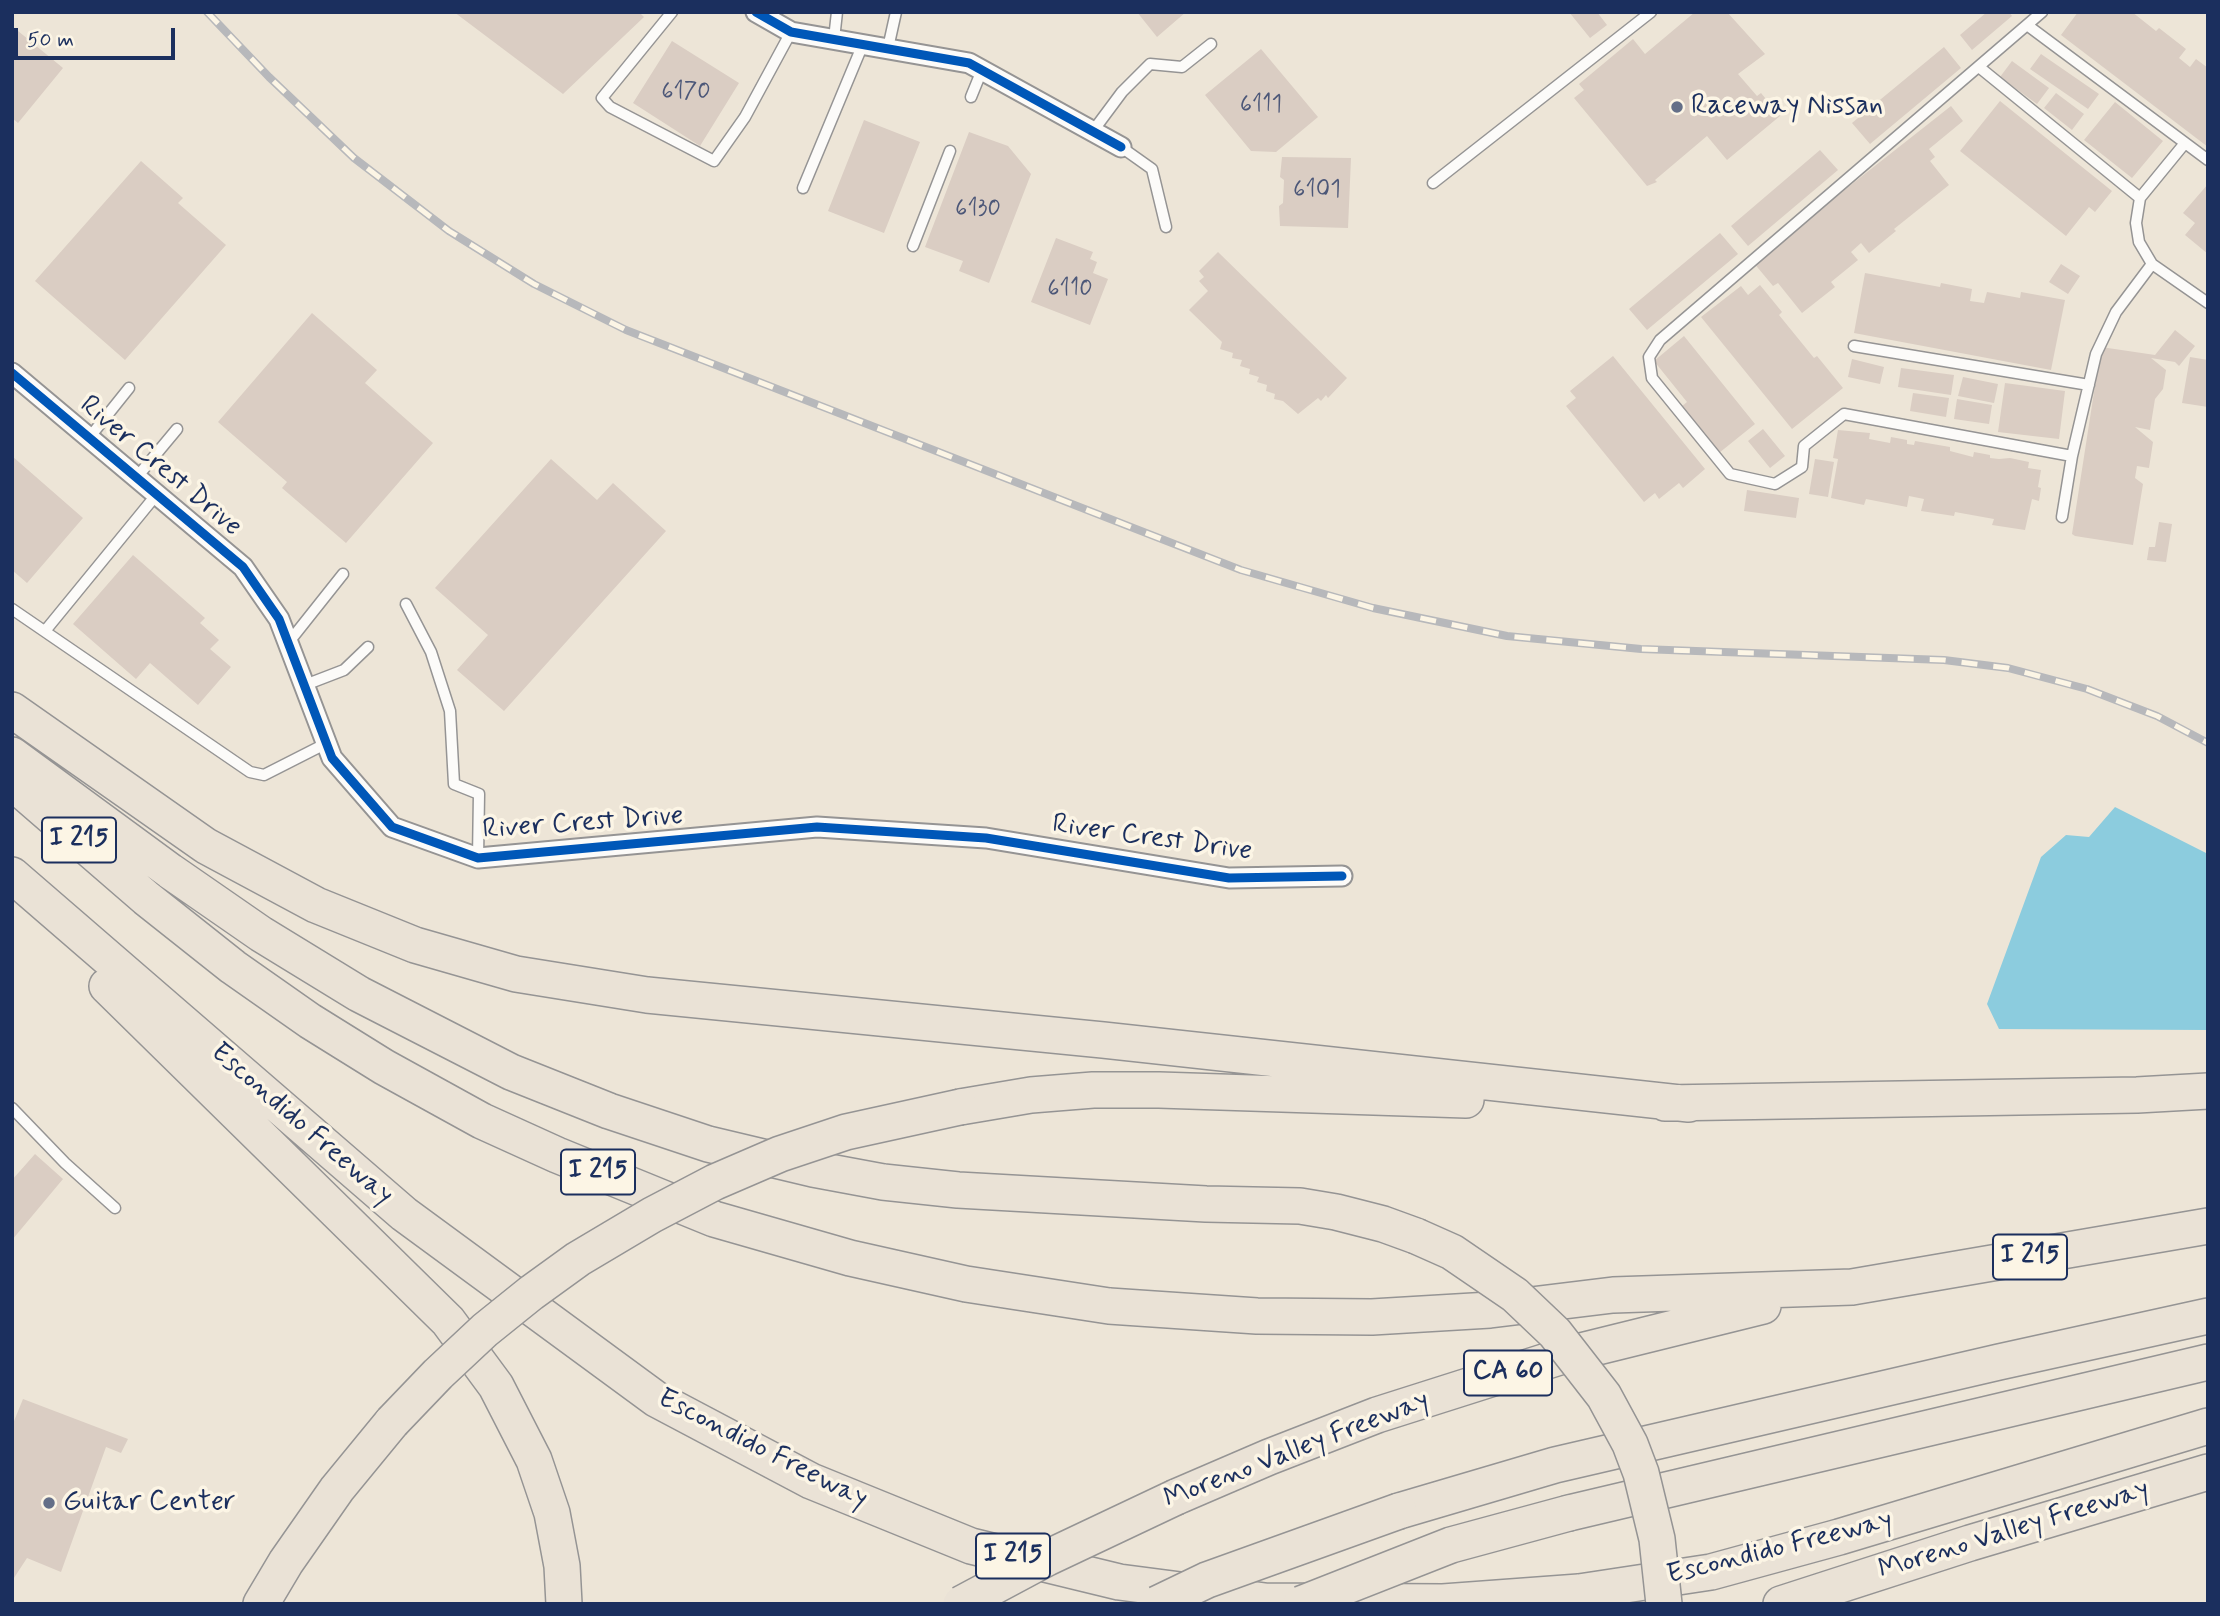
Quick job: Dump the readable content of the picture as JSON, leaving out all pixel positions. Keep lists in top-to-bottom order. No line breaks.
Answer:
{"streets":{"highway":["I 215","Escondido Freeway","CA 60","Moreno Valley Freeway"],"street":["River Crest Drive"]},"crossings":[["I 215","Moreno Valley Freeway"]],"places":["Raceway Nissan","Guitar Center"],"house_numbers":["6170","6111","6101","6130","6110"],"scale_bar":"50 m"}
